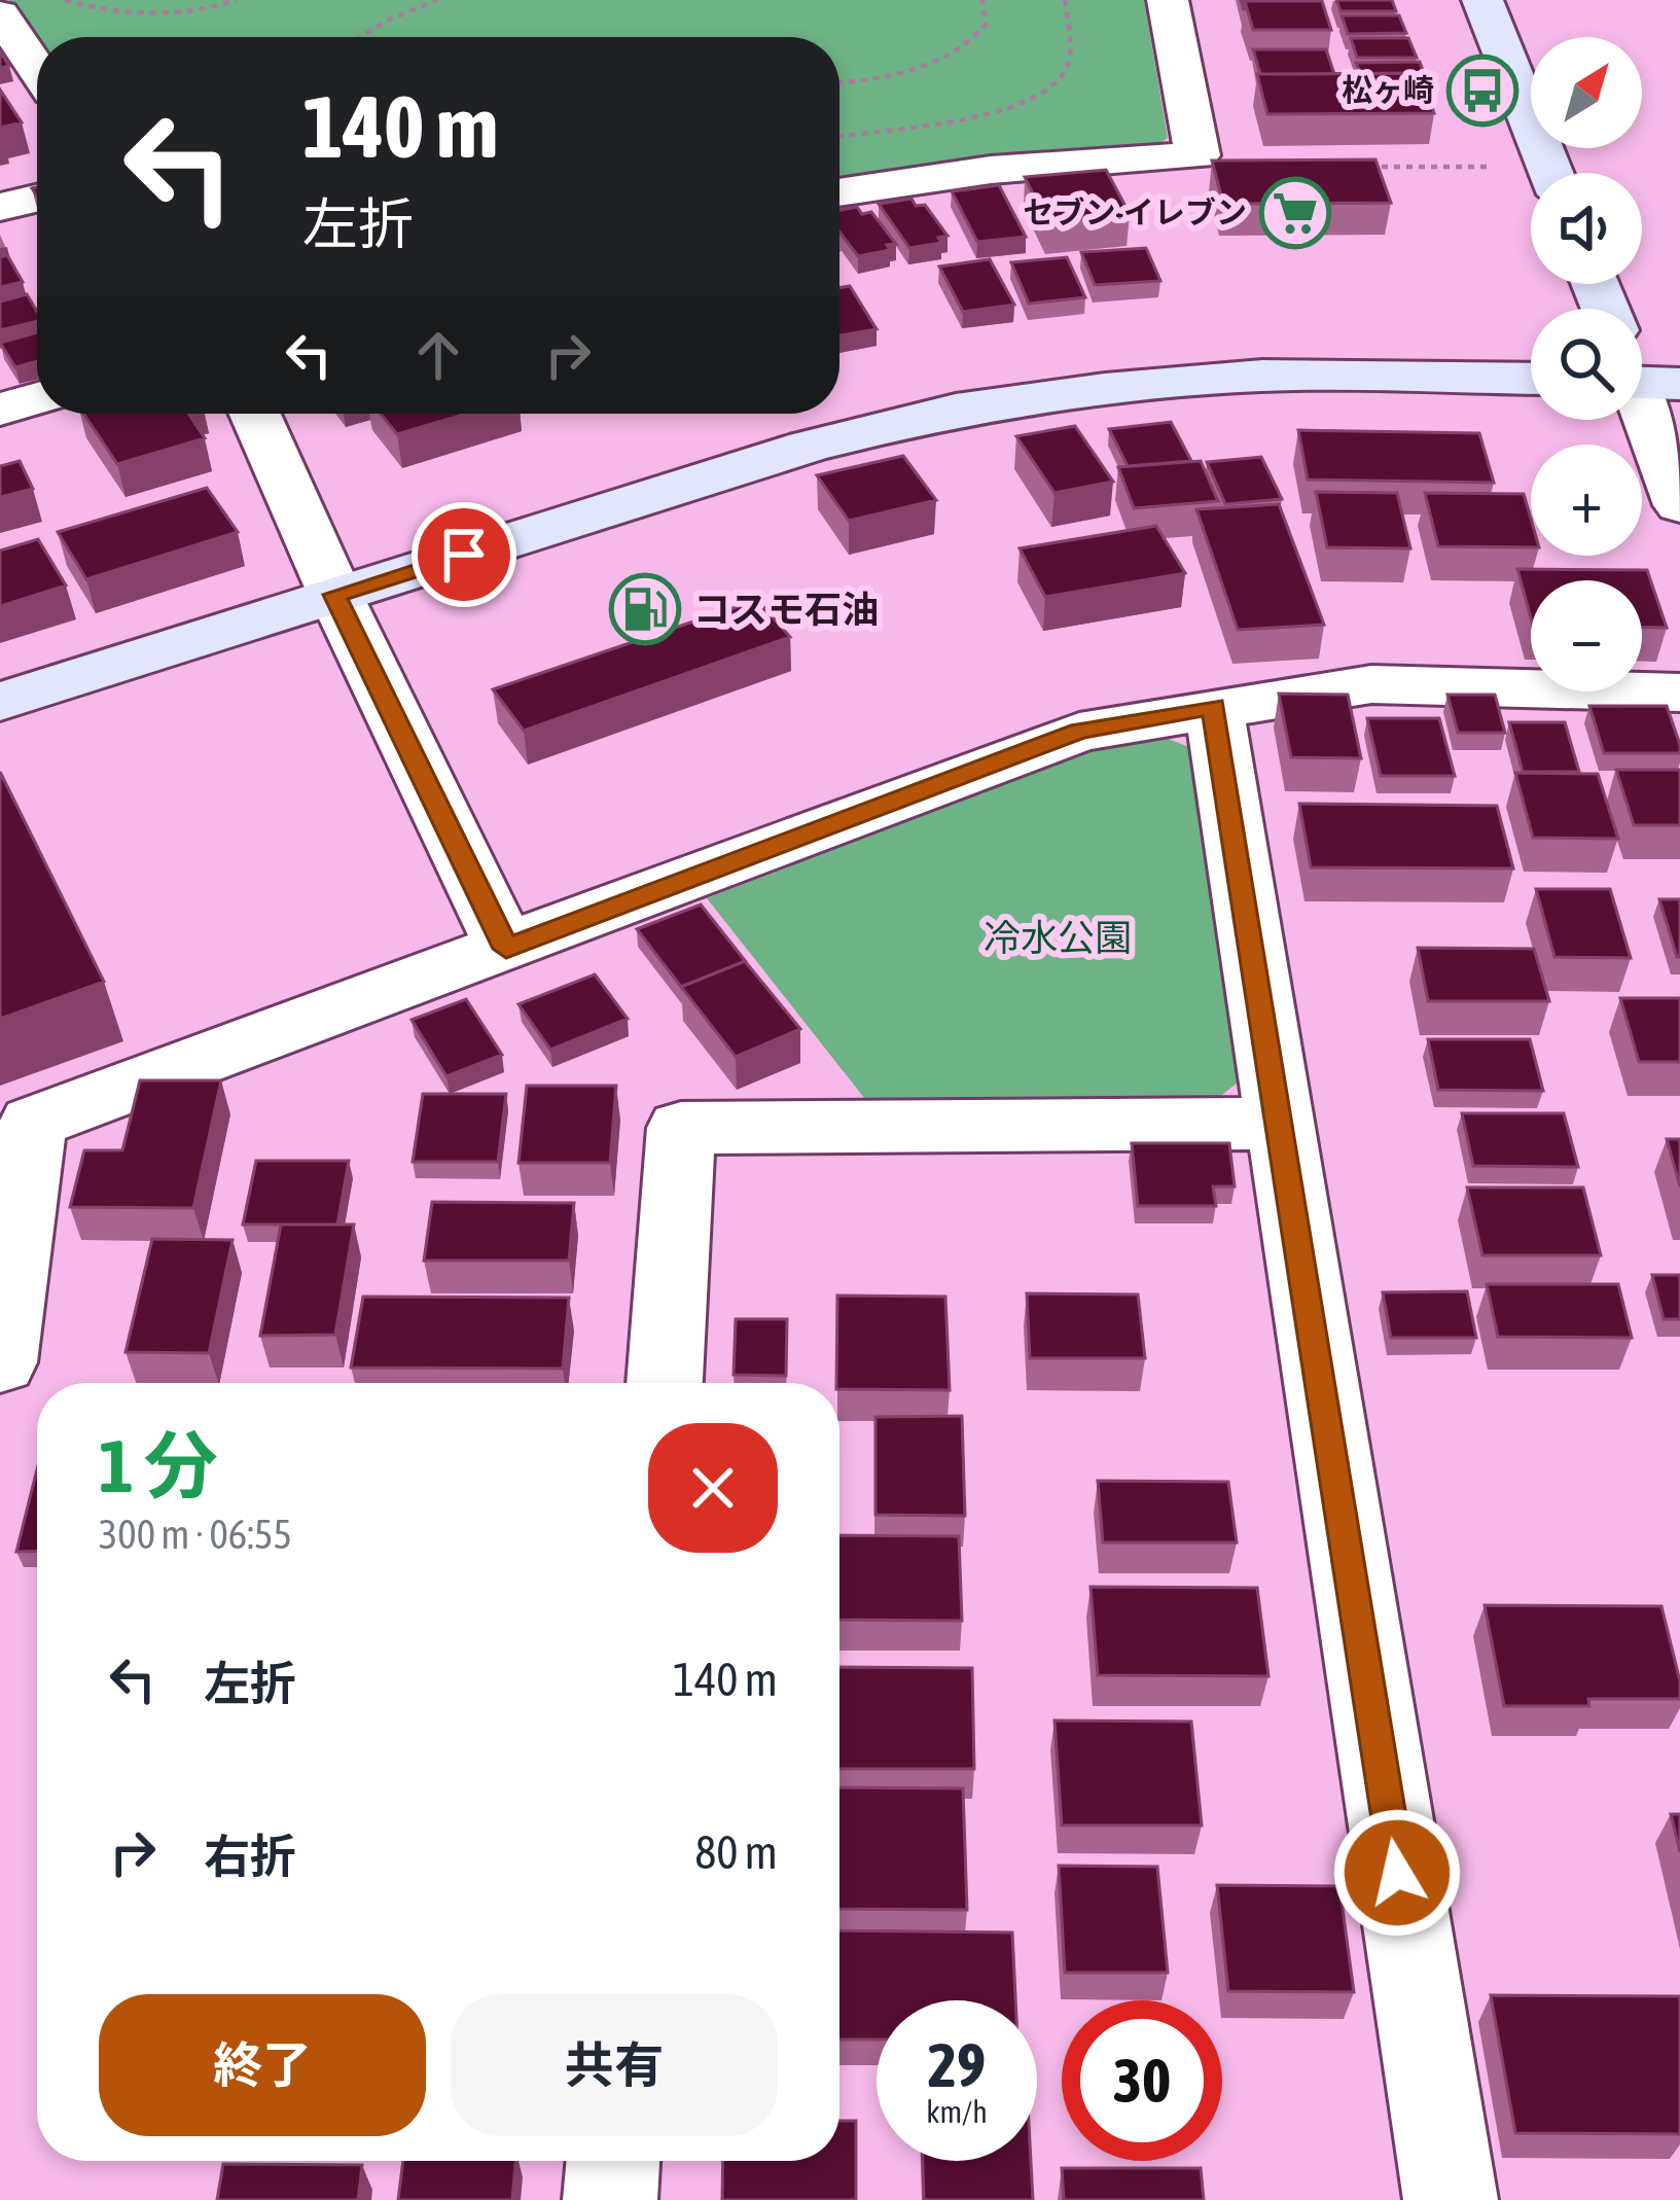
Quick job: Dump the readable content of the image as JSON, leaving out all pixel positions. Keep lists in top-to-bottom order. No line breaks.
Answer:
{"parks":["冷水公園"],"places":{"bus stop":["松ヶ崎"],"supermarket":["セブン-イレブン"],"fuel station":["コスモ石油"]},"north":"top right","page":{"map_buttons":["+","−"],"turn":["140 m","左折"],"heading":["1 分","300 m · 06:55"],"list":[{"name":"左折","value":"140 m"},{"name":"右折","value":"80 m"}],"buttons":["終了","共有"],"speed":"29 km/h","limit":"30"}}
